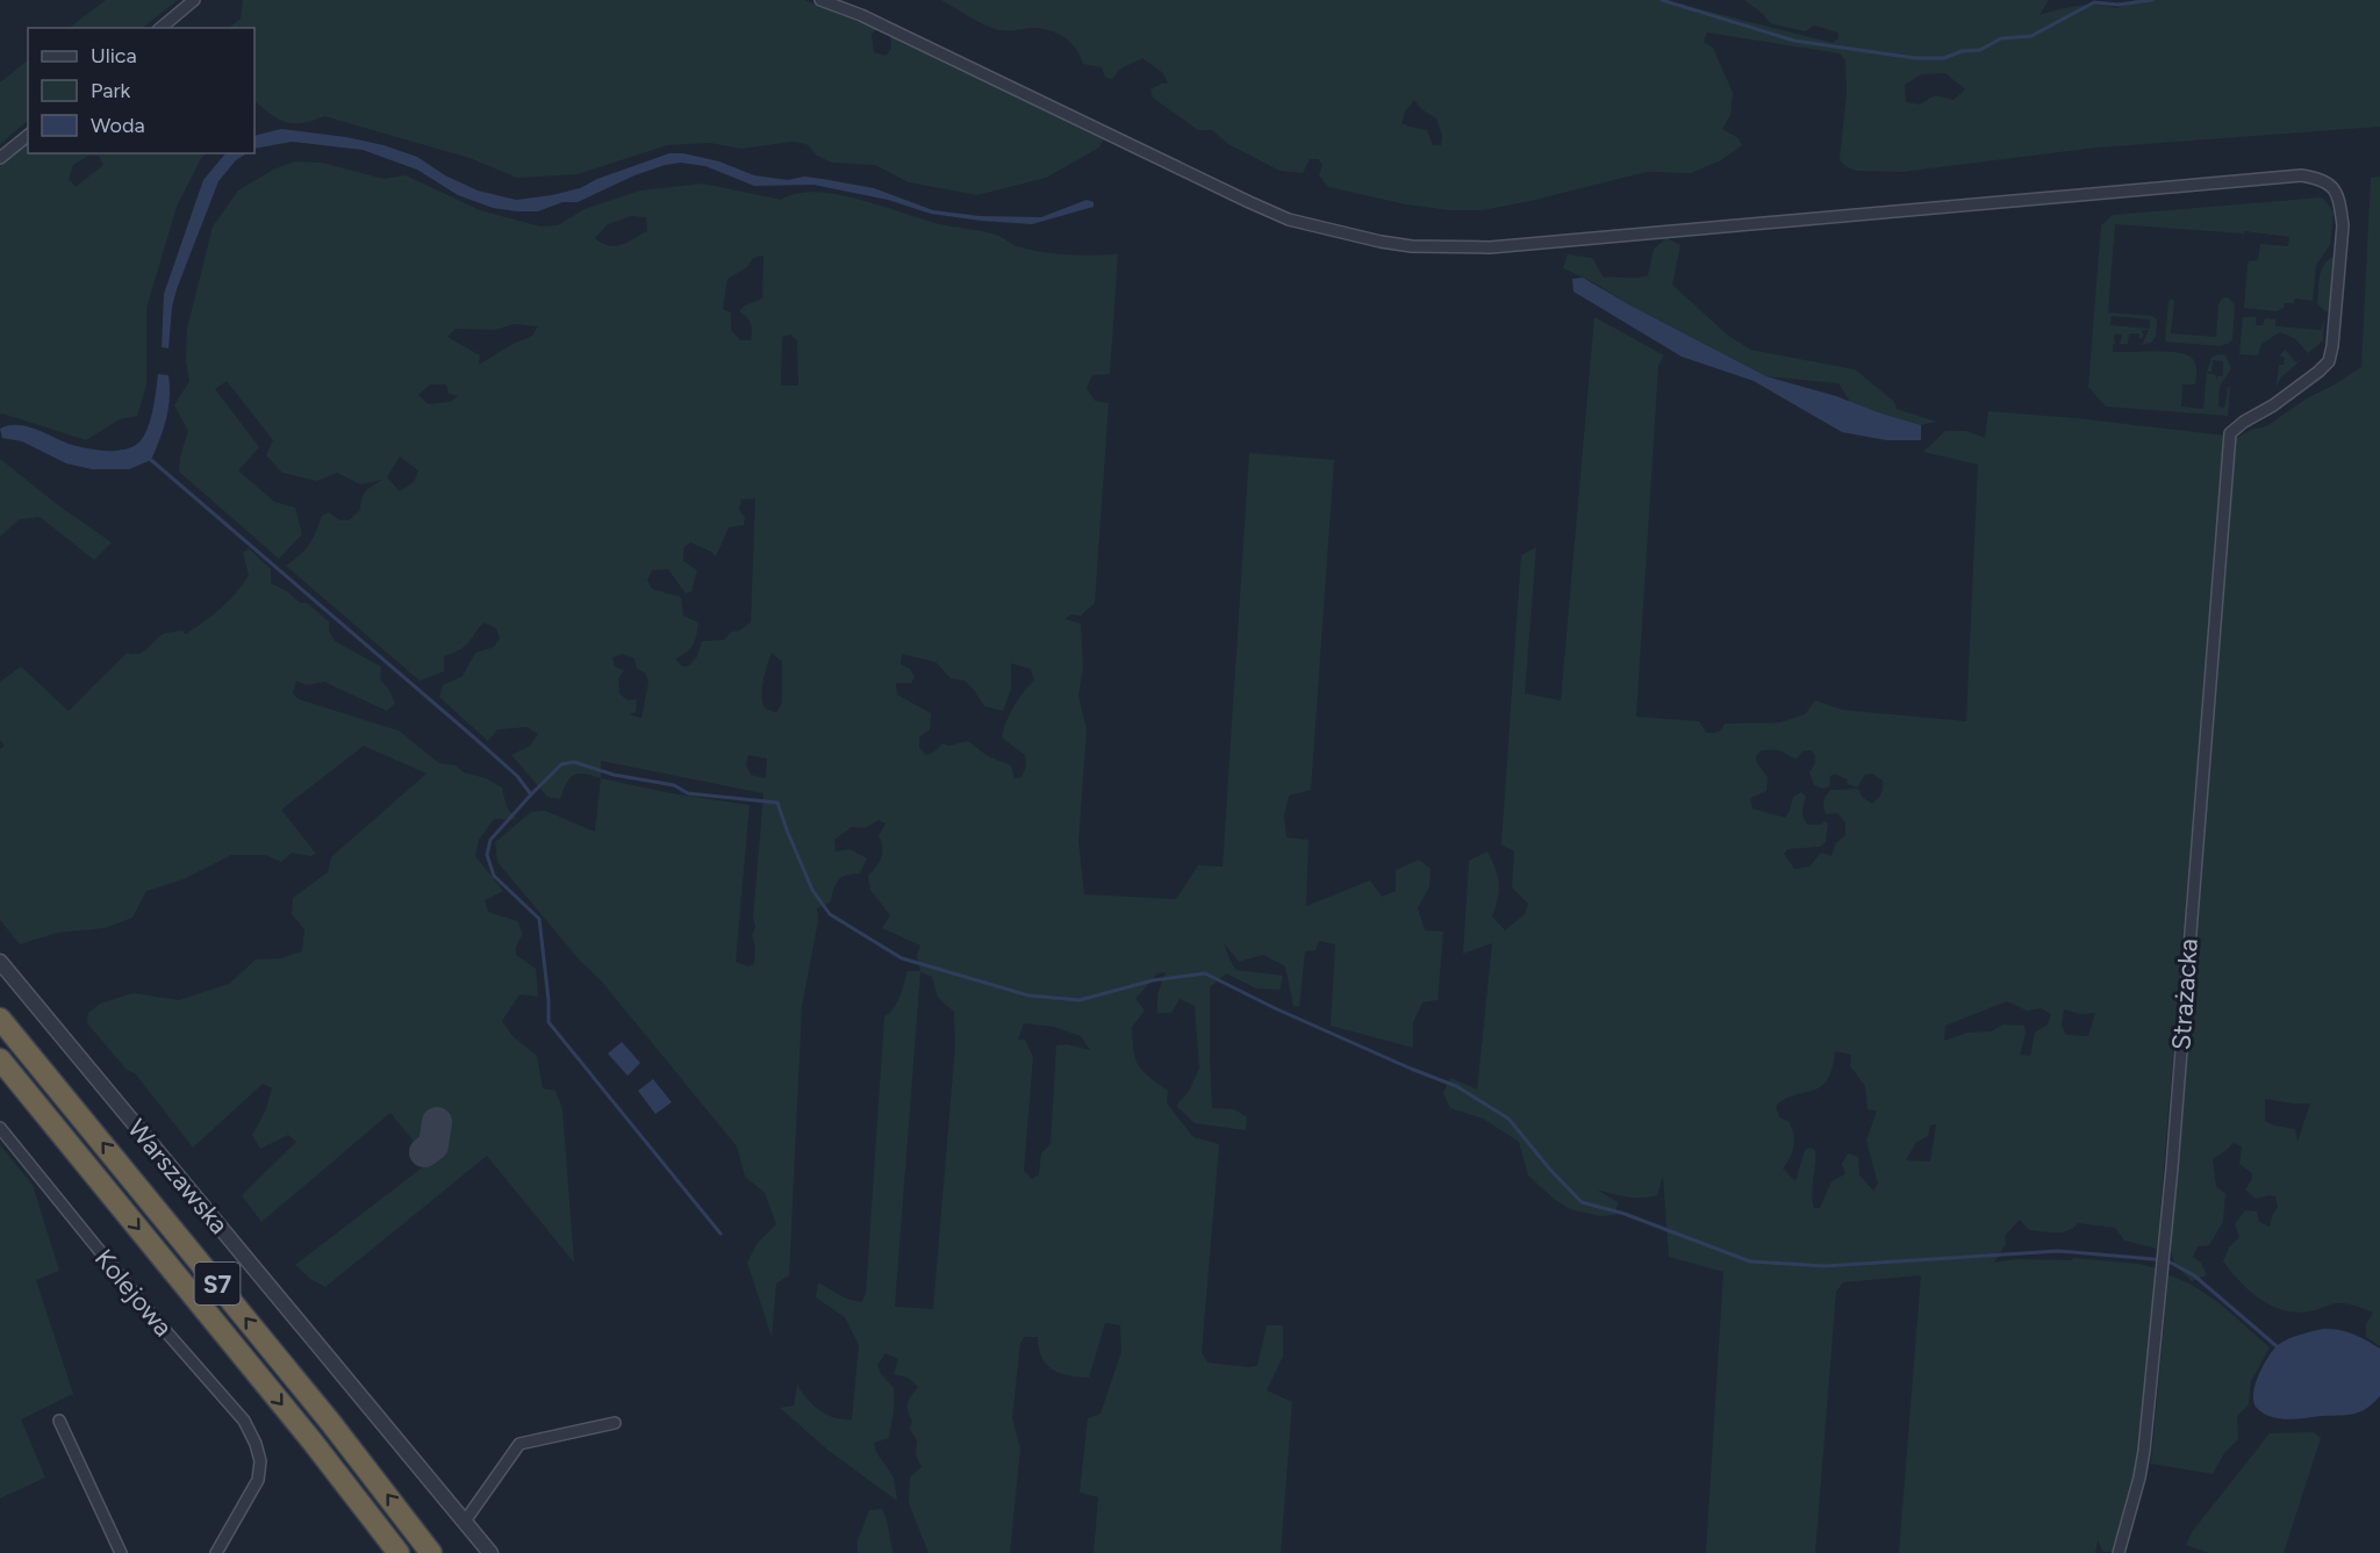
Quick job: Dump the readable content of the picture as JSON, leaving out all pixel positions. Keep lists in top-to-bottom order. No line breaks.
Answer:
{"streets":{"highway":["S7"],"street":["Strażacka","Warszawska","Kolejowa"]},"legend":["Ulica","Park","Woda"]}
